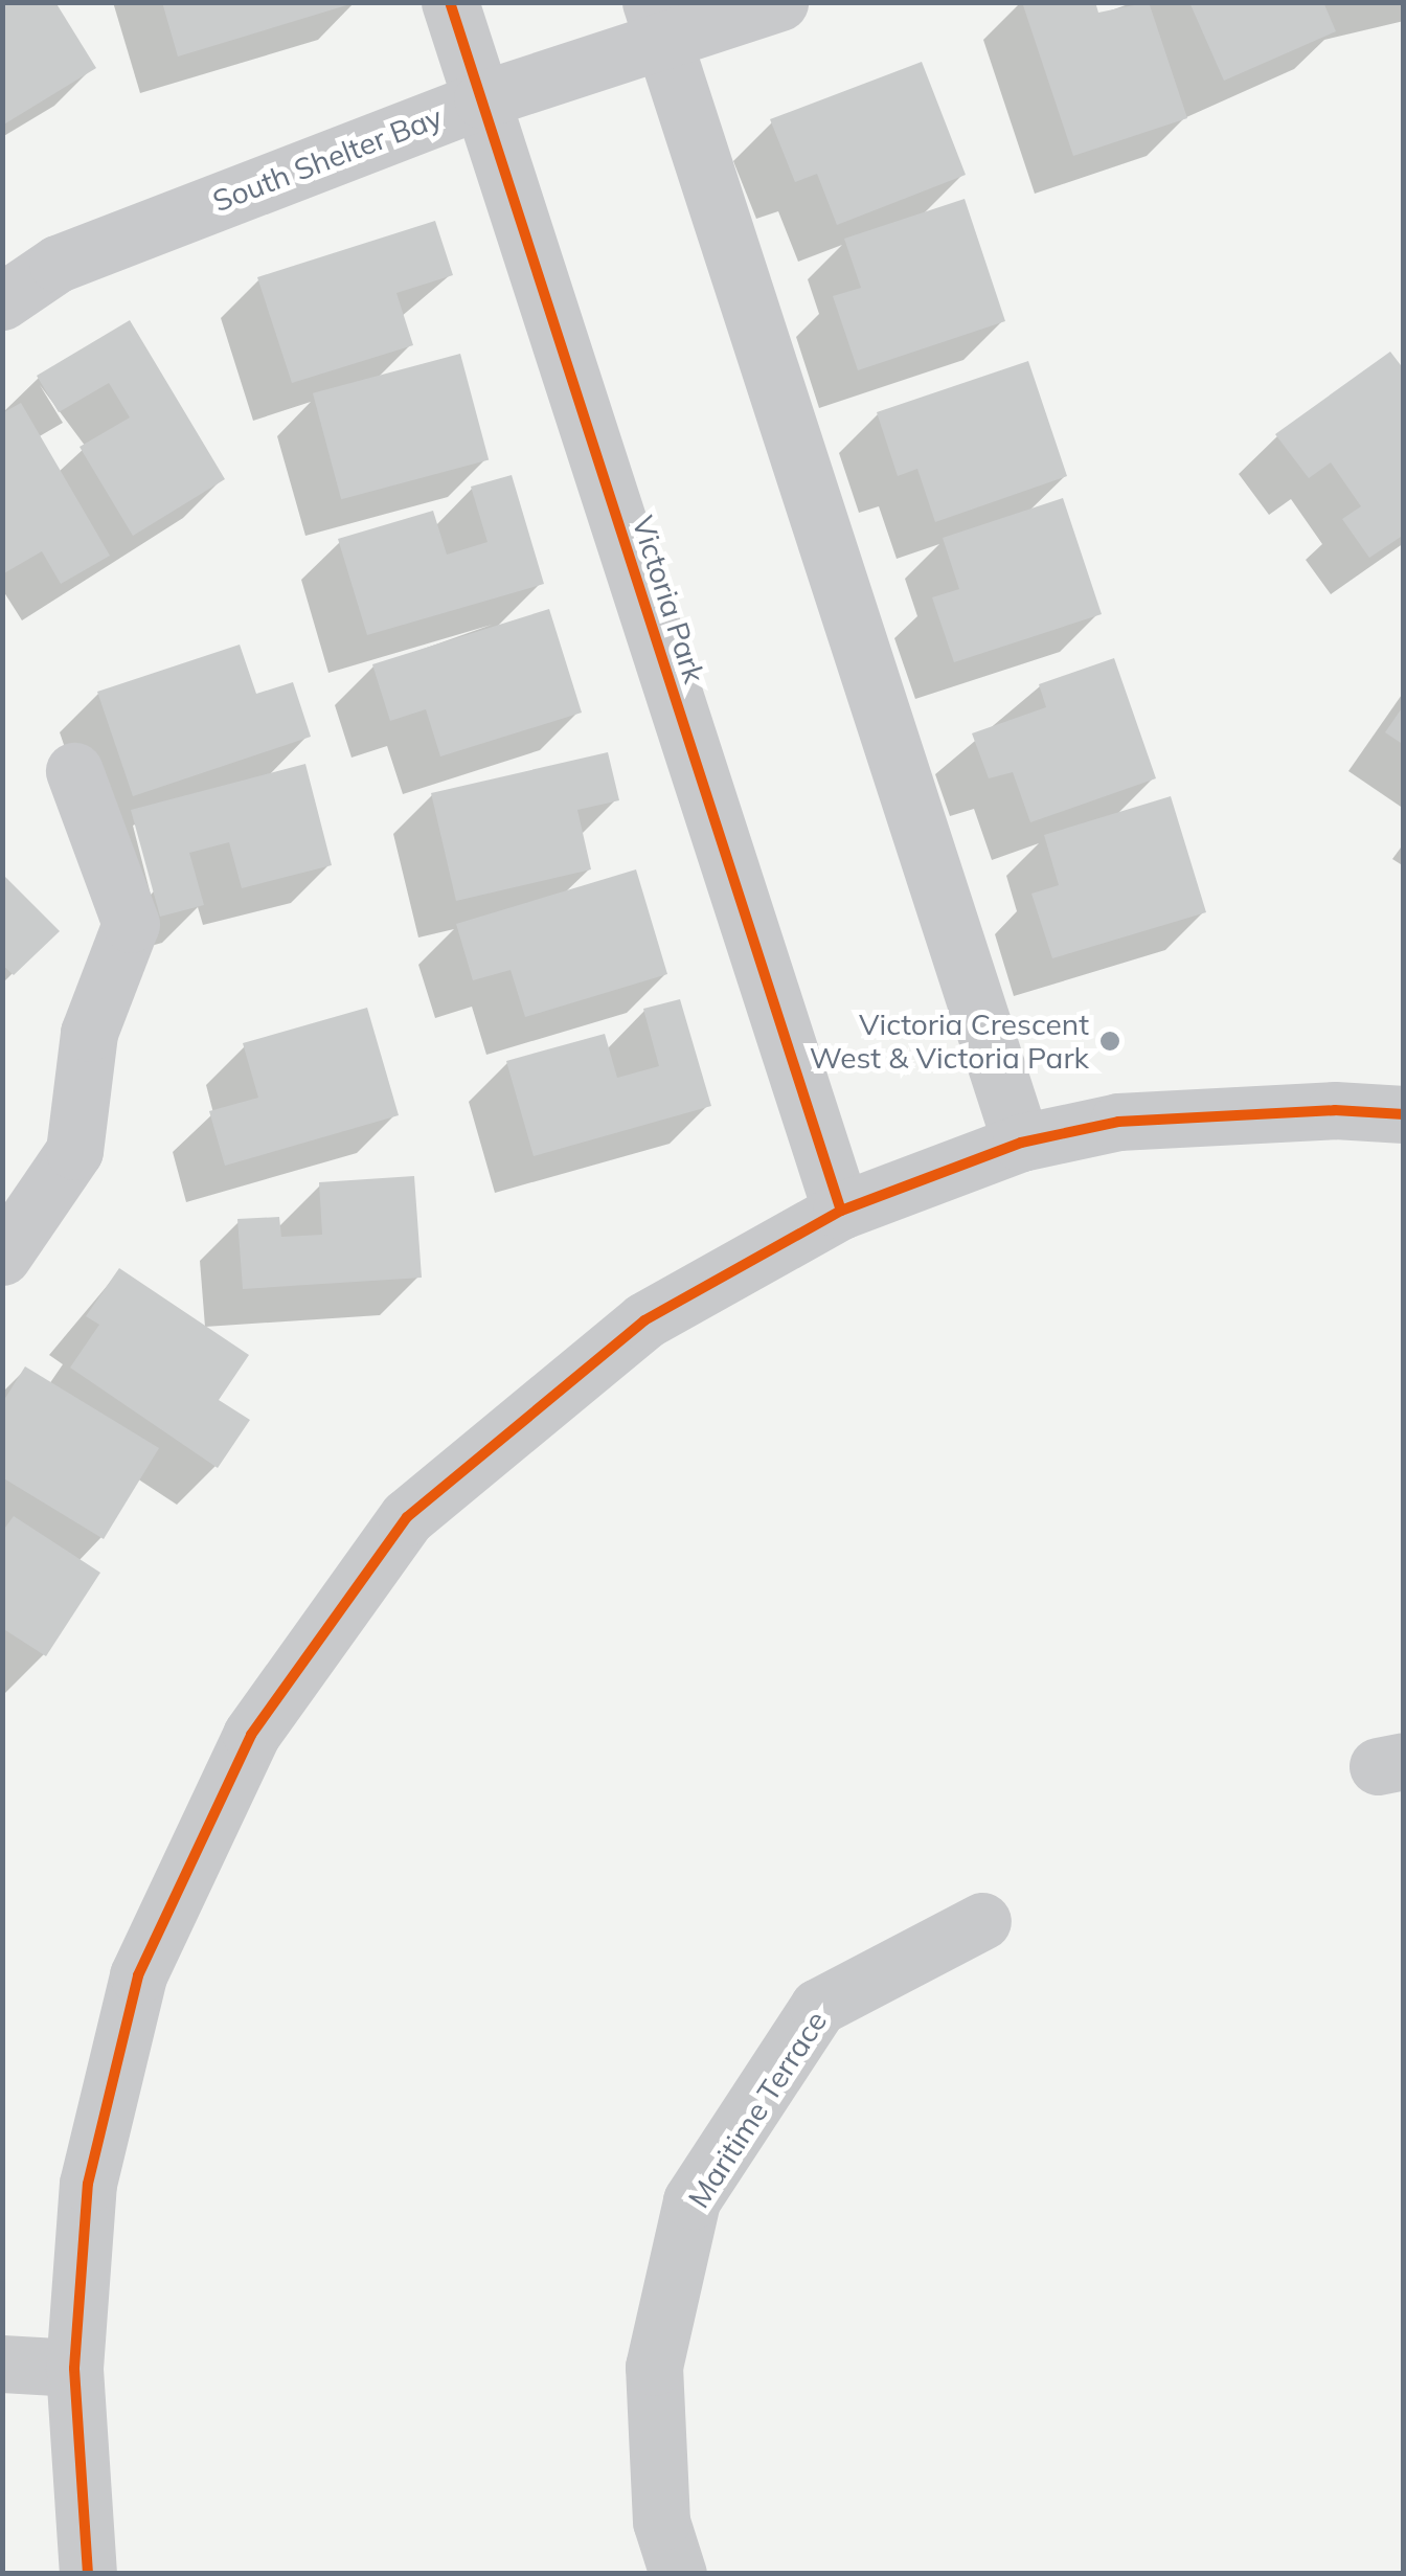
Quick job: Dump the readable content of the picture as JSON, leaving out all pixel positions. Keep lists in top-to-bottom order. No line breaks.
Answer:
{"streets":{"street":["South Shelter Bay","Victoria Park","Maritime Terrace"]},"crossings":[["South Shelter Bay","Victoria Park"]],"places":["Victoria Crescent West & Victoria Park"]}
